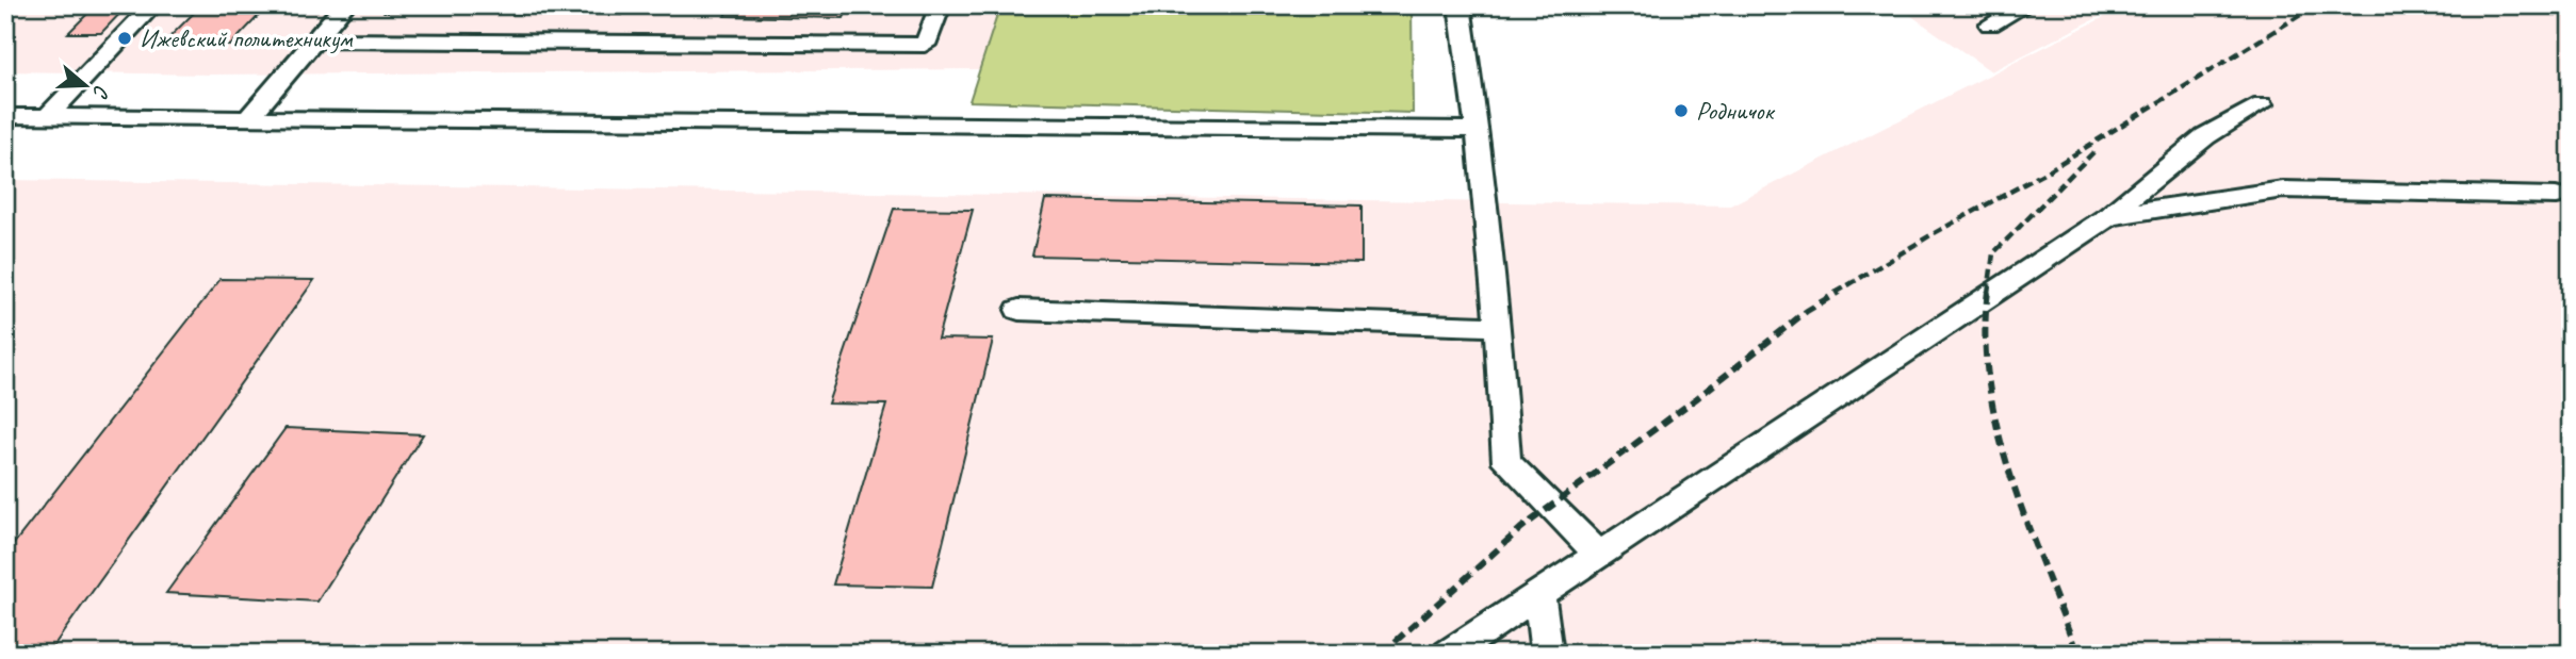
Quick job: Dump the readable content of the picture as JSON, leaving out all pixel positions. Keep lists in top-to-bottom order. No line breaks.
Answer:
{"places":["Ижевский политехникум","Родничок"],"north":"right"}
